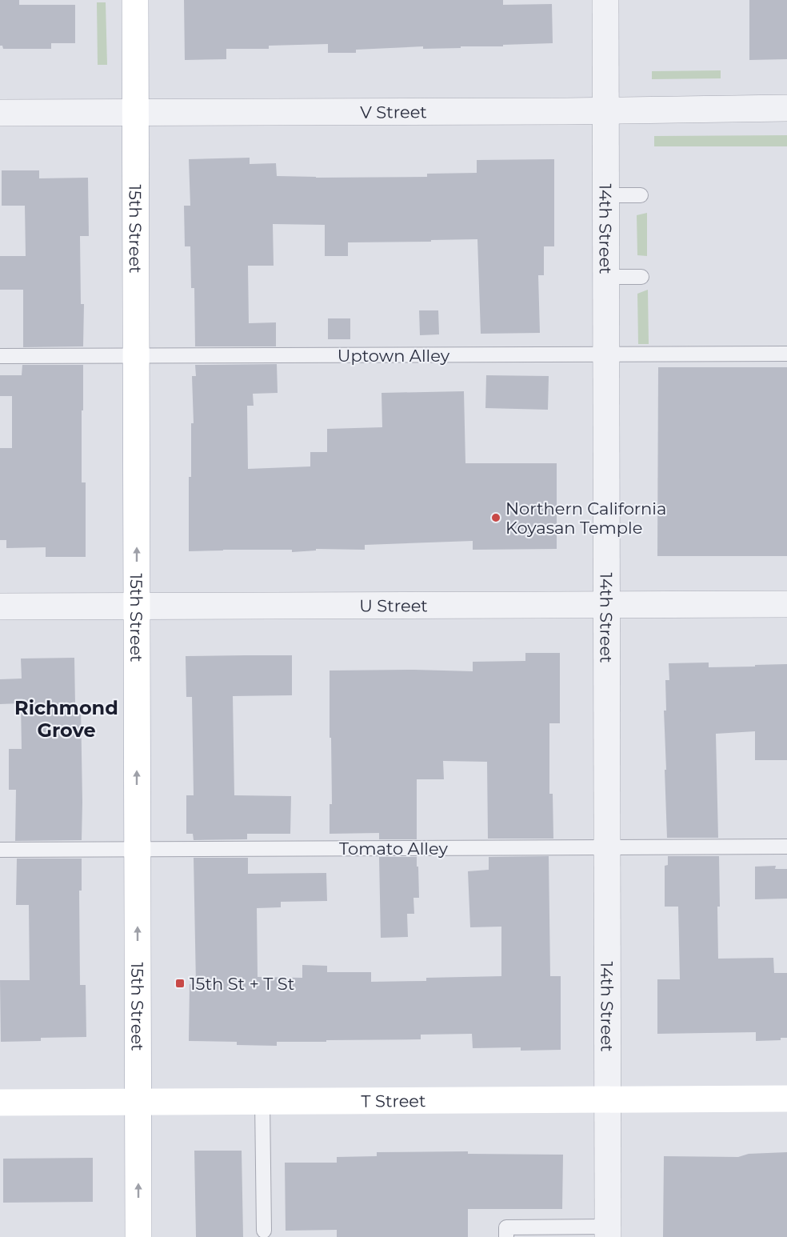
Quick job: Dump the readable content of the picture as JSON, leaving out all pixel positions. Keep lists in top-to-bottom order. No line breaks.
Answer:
{"streets":{"main road":["15th Street","T Street"],"street":["V Street","14th Street","U Street"],"lane":["Uptown Alley","Tomato Alley"]},"crossings":[["V Street","15th Street"],["V Street","14th Street"],["15th Street","Uptown Alley"],["15th Street","U Street"],["15th Street","Tomato Alley"],["15th Street","T Street"],["14th Street","Uptown Alley"],["14th Street","U Street"],["14th Street","Tomato Alley"],["14th Street","T Street"]],"one_way":["15th Street"],"districts":["Richmond Grove"],"places":{"other":["Northern California Koyasan Temple"],"transit":["15th St + T St"]}}
